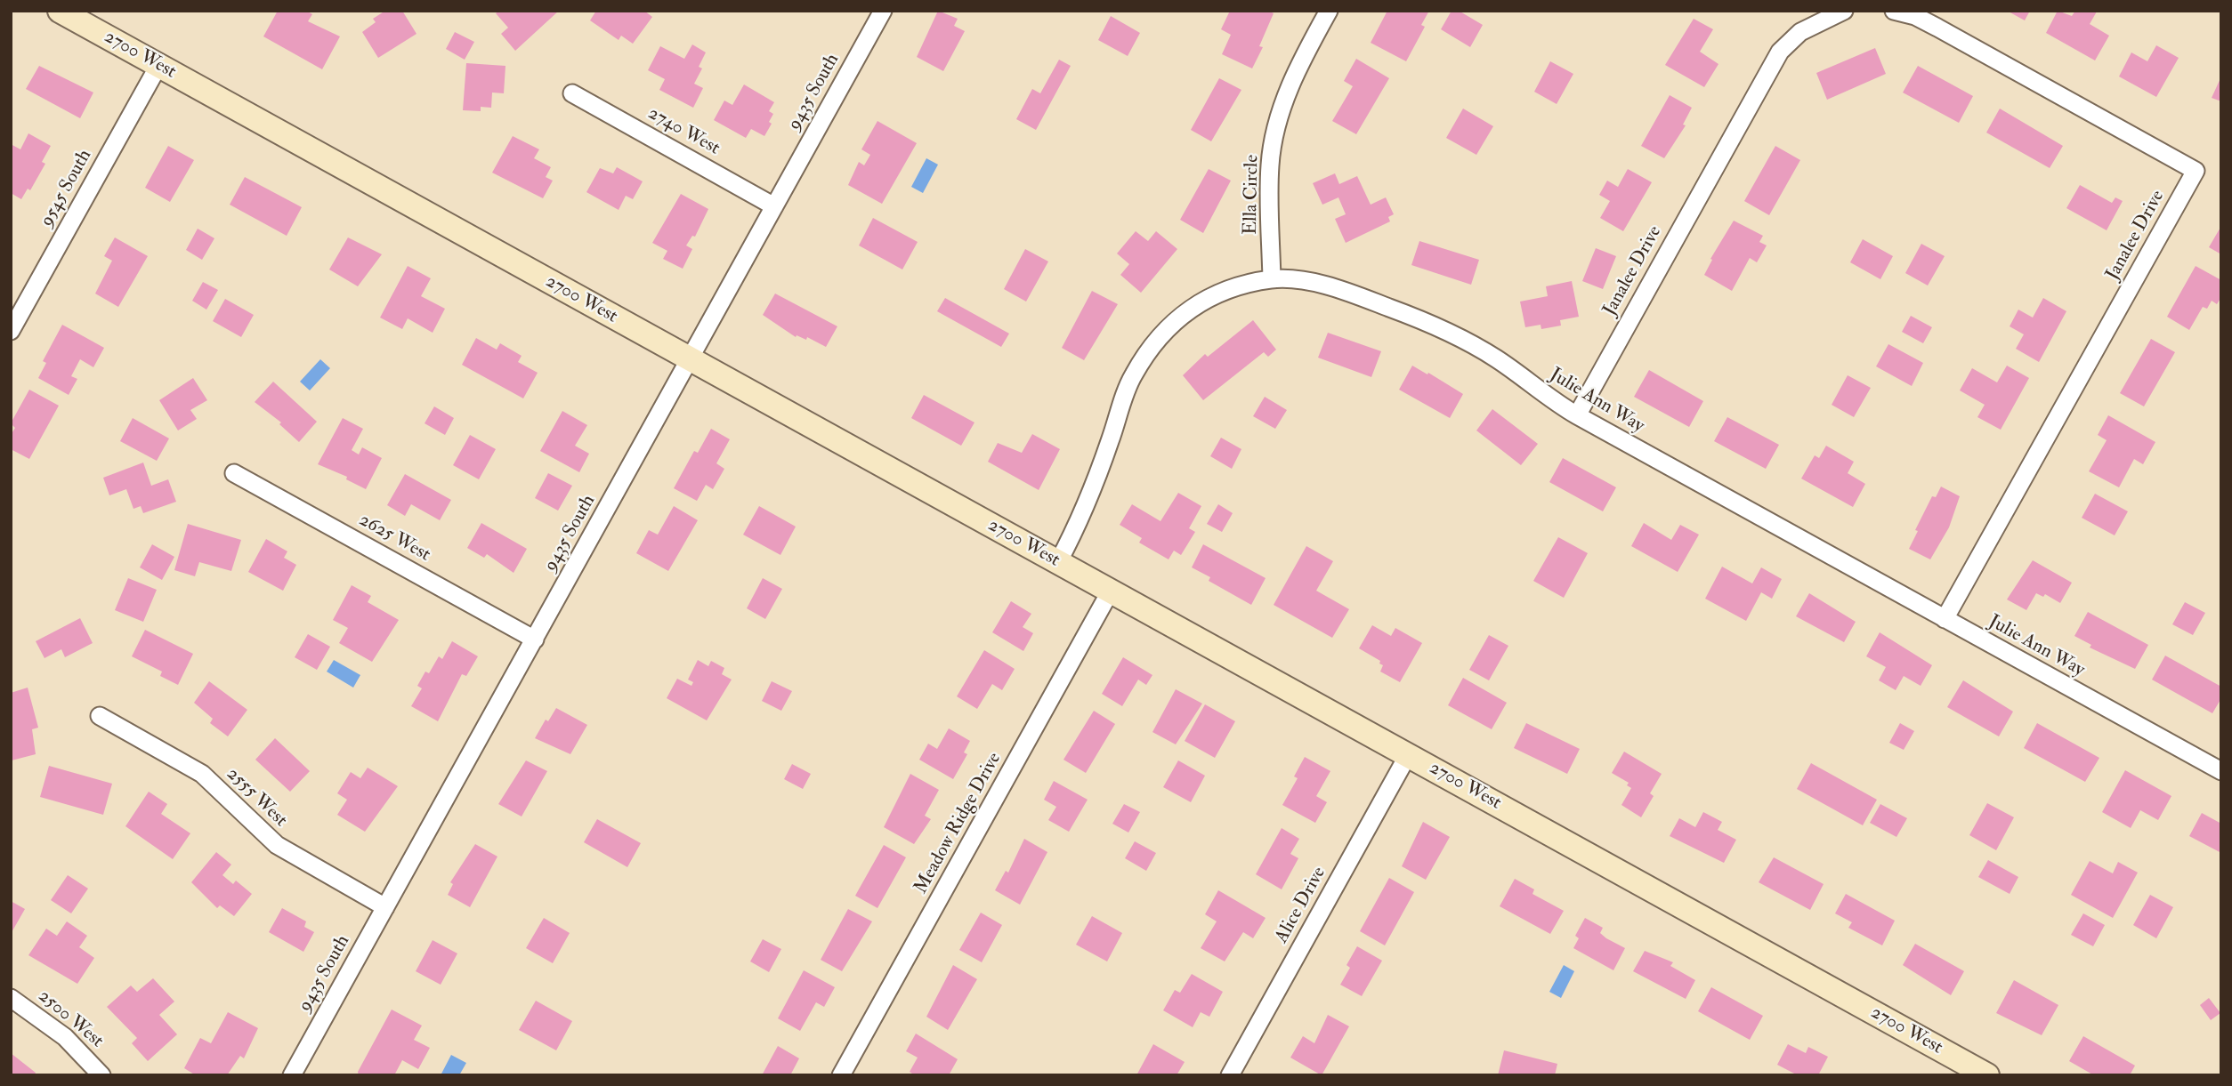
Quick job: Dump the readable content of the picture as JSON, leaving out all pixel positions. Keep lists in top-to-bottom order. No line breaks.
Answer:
{"streets":{"main road":["2700 West"],"street":["9435 South","2740 West","9545 South","Ella Circle","Janalee Drive","Julie Ann Way","2625 West","2555 West","Meadow Ridge Drive","Alice Drive","2500 West"]},"crossings":[["2700 West","9435 South"],["2700 West","9545 South"],["2700 West","Julie Ann Way"],["2700 West","Meadow Ridge Drive"],["2700 West","Alice Drive"],["9435 South","2740 West"],["9435 South","2625 West"],["9435 South","2555 West"],["Ella Circle","Julie Ann Way"],["Janalee Drive","Julie Ann Way"]]}
